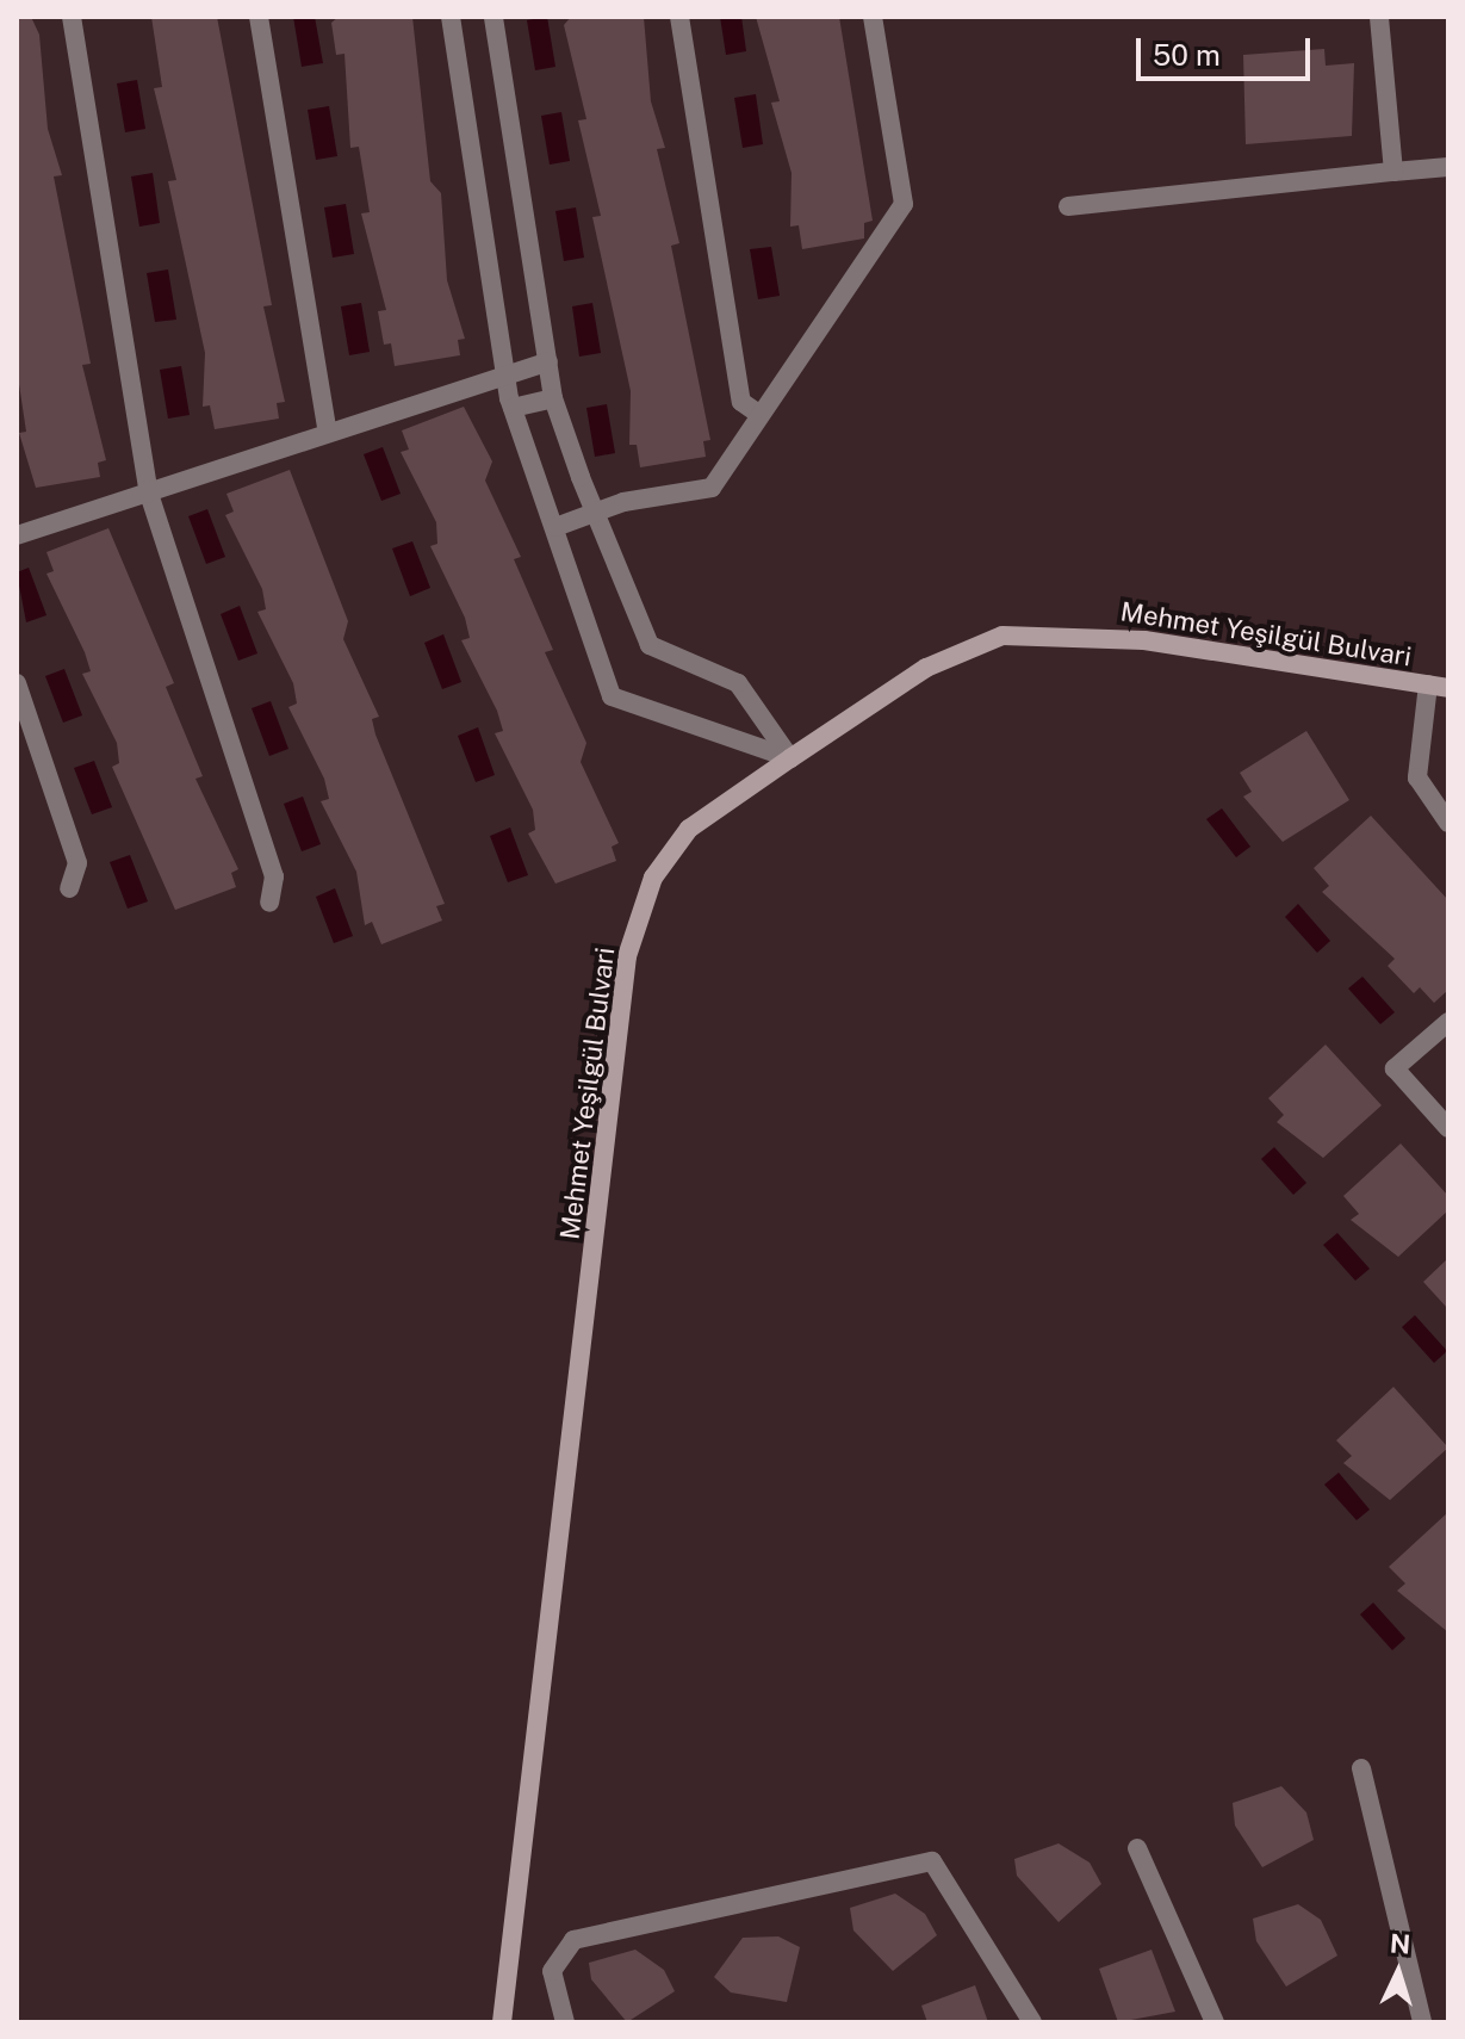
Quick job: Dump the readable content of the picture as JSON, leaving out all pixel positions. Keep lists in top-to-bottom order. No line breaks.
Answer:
{"streets":{"main road":["Mehmet Yeşilgül Bulvari"]},"scale_bar":"50 m","north":"top"}
